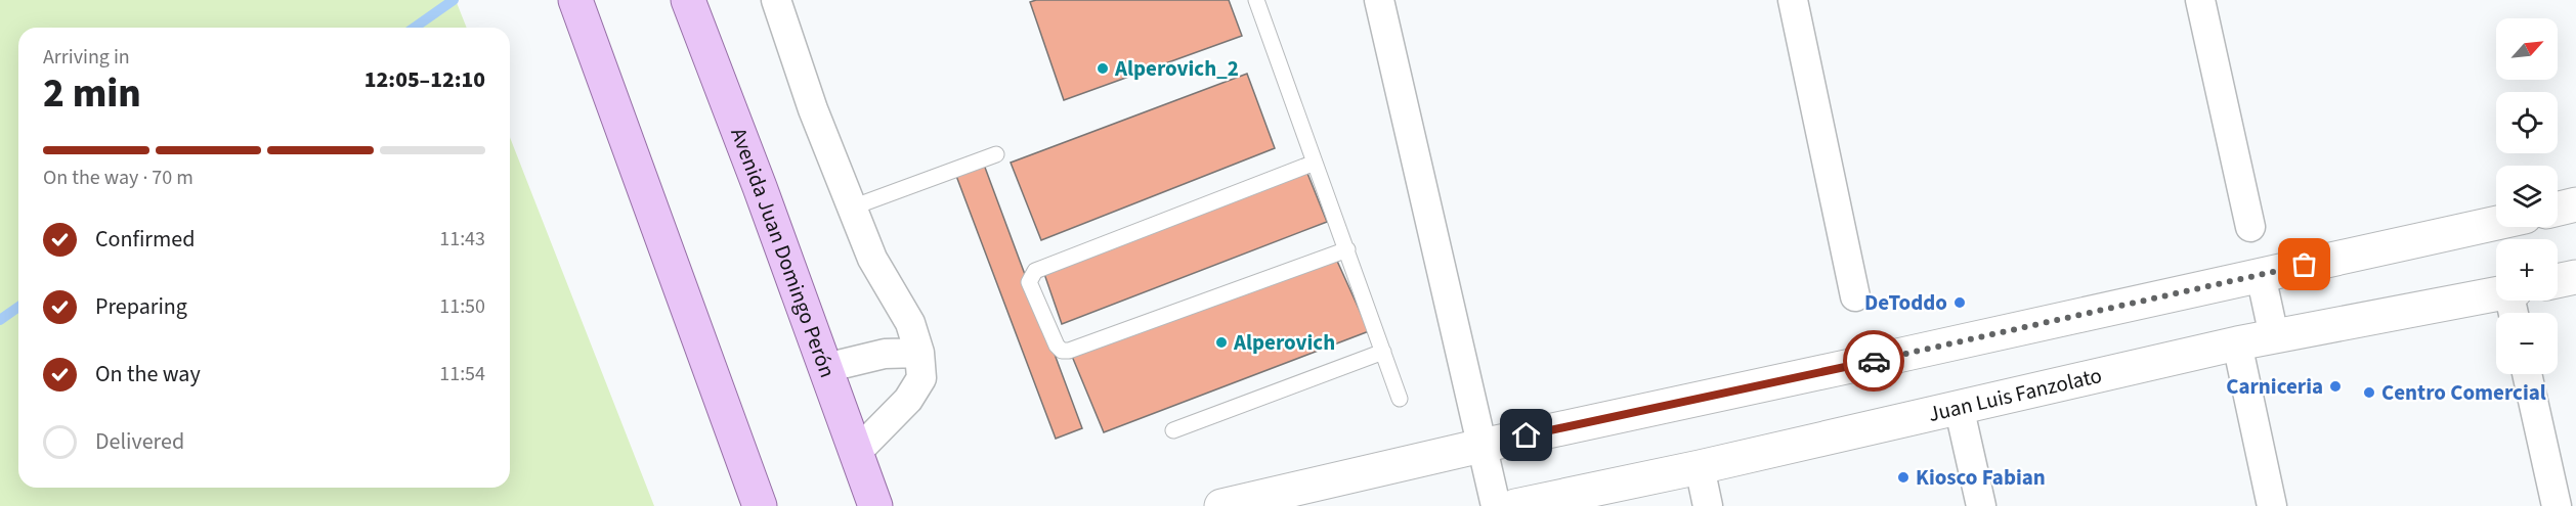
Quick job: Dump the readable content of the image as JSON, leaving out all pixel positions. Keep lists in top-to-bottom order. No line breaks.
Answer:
{"streets":{"main road":["Avenida Juan Domingo Perón"],"street":["Juan Luis Fanzolato"]},"places":["Alperovich_2","DeToddo","Alperovich","Carniceria","Centro Comercial","Kiosco Fabian"],"north":"top right","page":{"map_buttons":["+","−"],"heading":["2 min","Arriving in","12:05–12:10"],"bar":"On the way · 70 m","list":[["Confirmed","11:43"],["Preparing","11:50"],["On the way","11:54"],"Delivered"]}}
